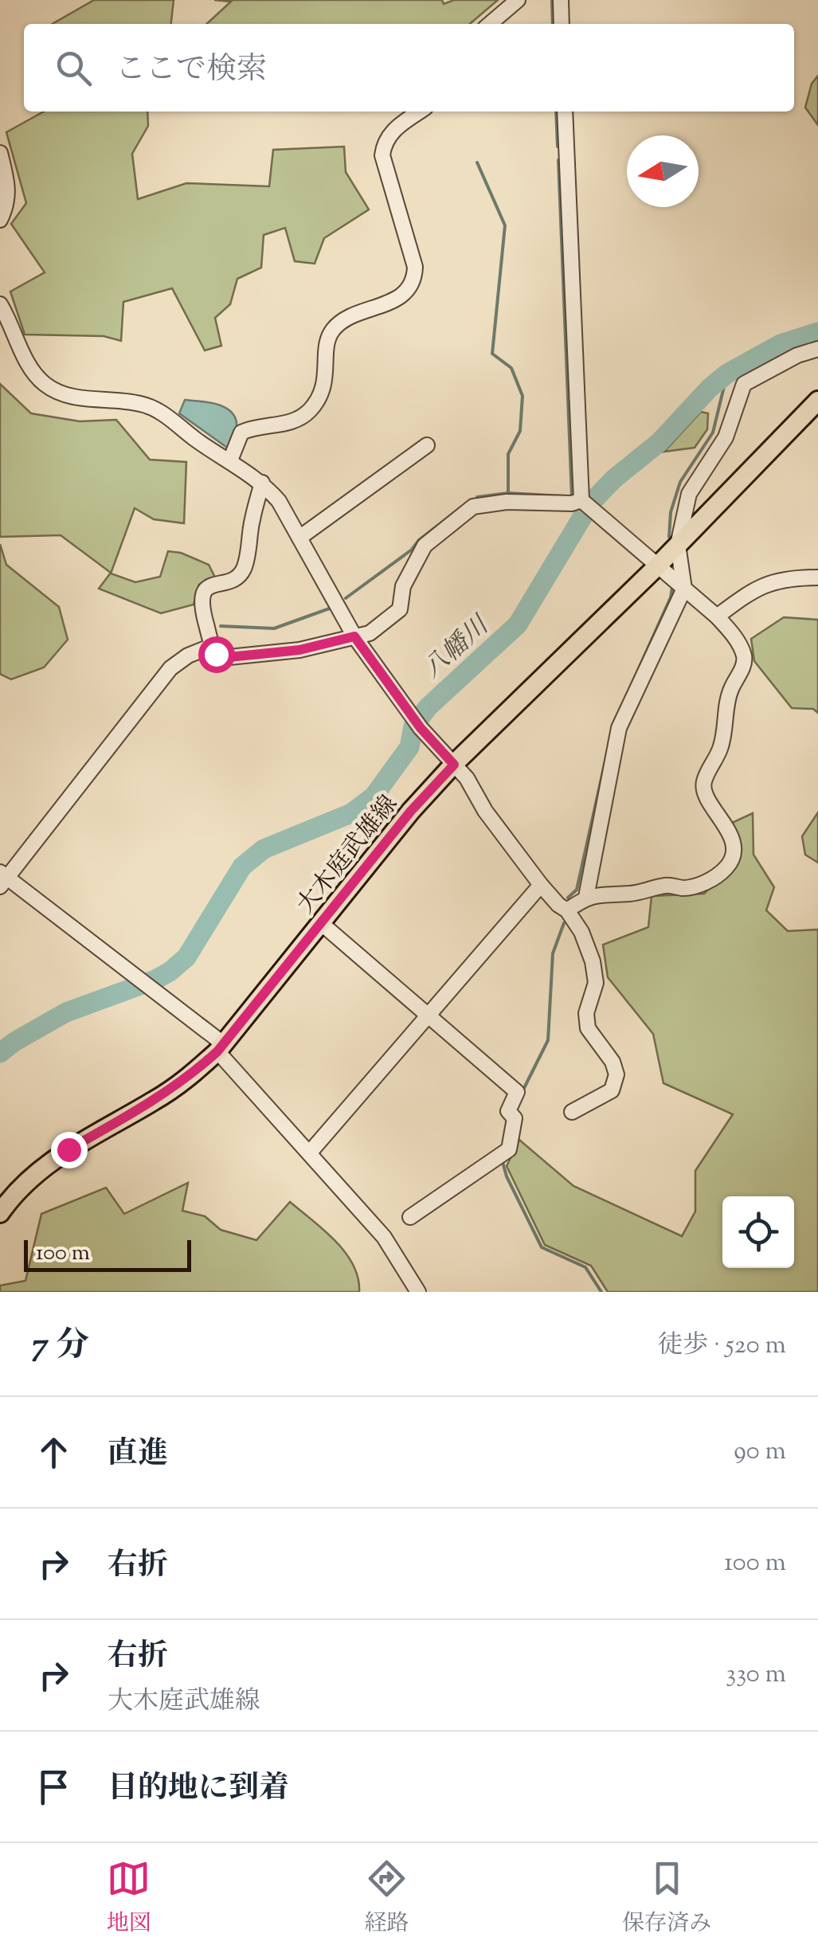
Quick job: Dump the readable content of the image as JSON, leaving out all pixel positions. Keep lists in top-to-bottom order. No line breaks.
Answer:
{"streets":{"main road":["大木庭武雄線"]},"water":["八幡川"],"scale_bar":"100 m","north":"left","page":{"search":"ここで検索","scale":"100 m","heading":["7 分","徒歩 · 520 m"],"list":[["直進","90 m"],["右折","100 m"],["右折","大木庭武雄線","330 m"],"目的地に到着"],"nav":["地図","経路","保存済み"]}}
